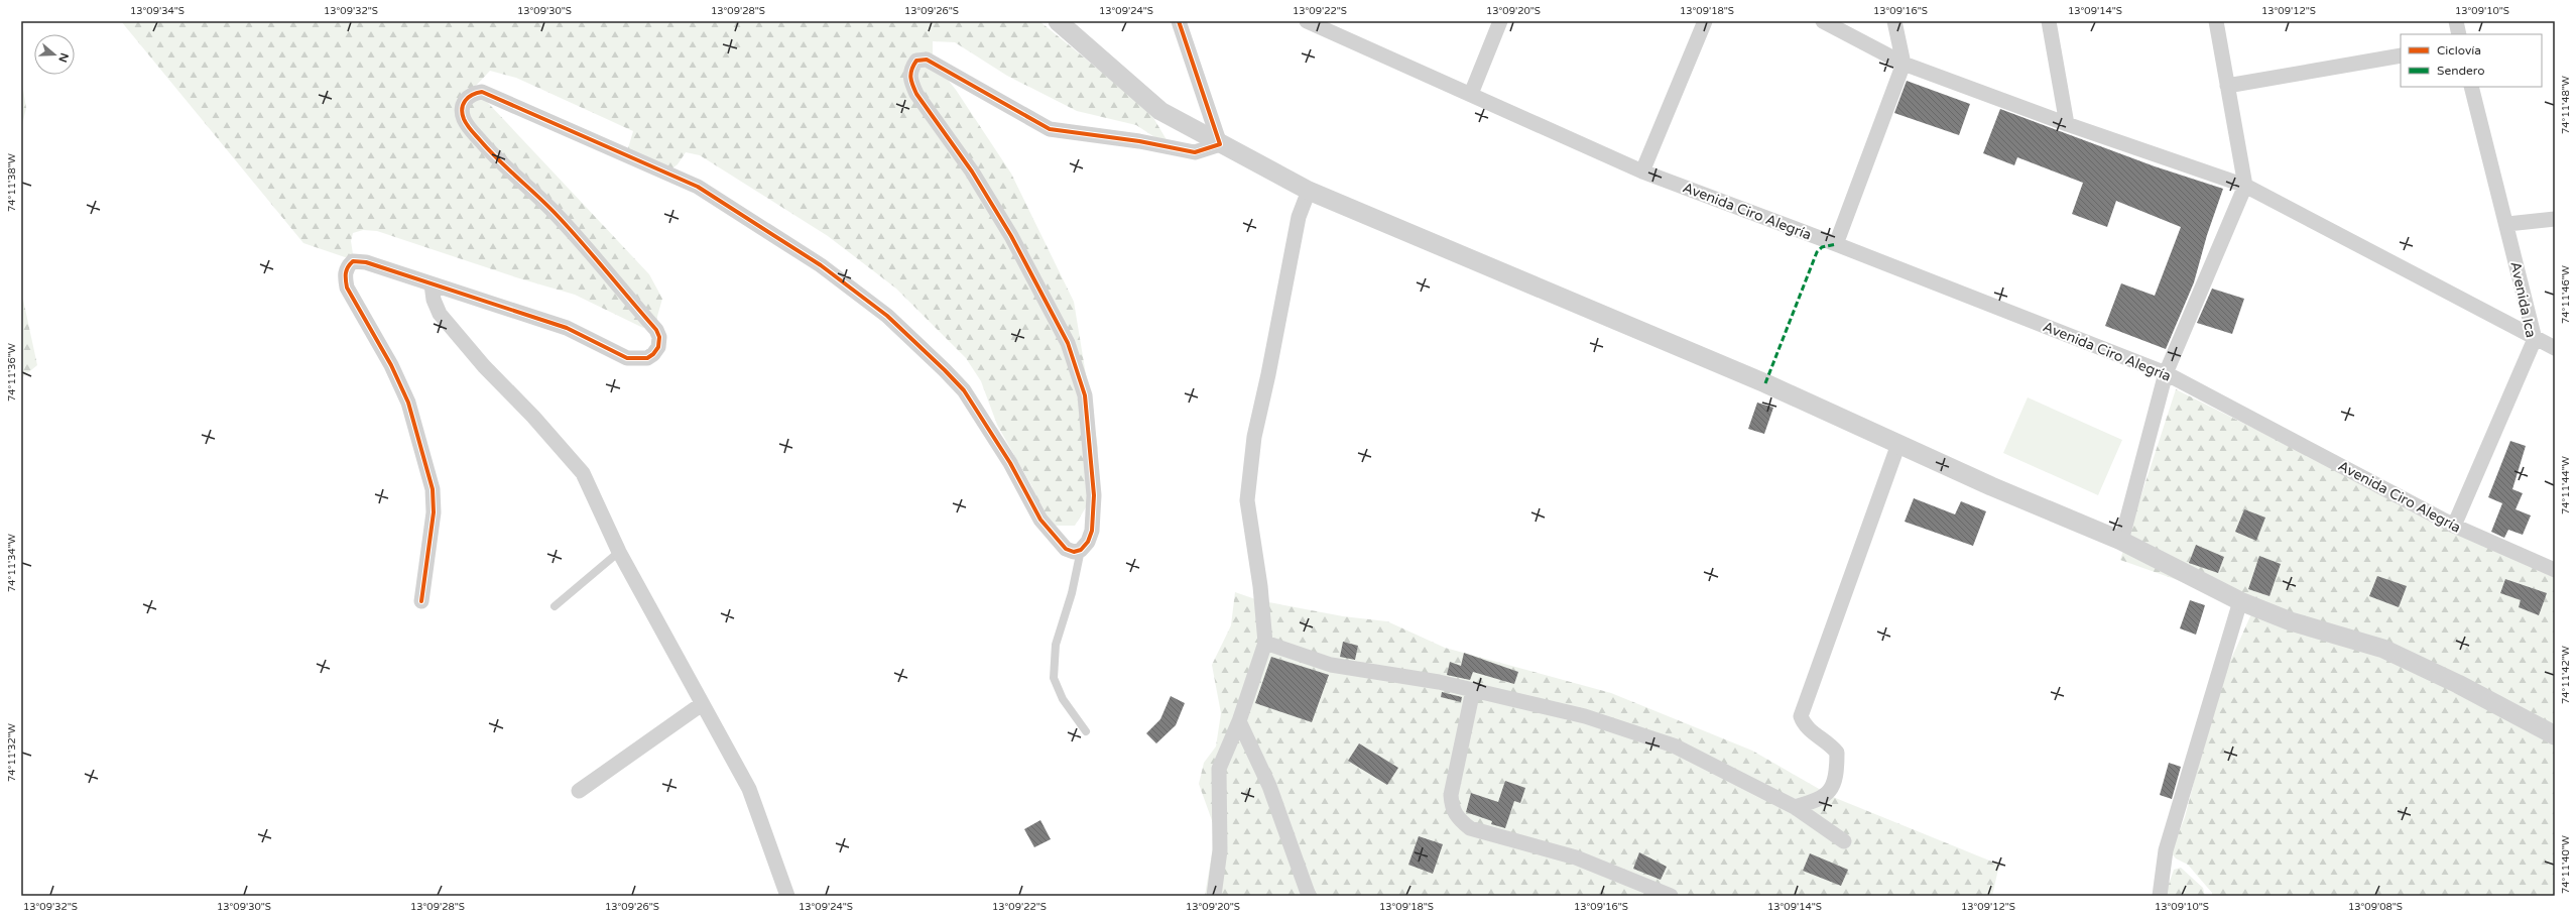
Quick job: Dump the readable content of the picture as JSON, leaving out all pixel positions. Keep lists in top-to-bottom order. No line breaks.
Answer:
{"streets":{"street":["Avenida Ciro Alegría","Avenida Ica"]},"crossings":[["Avenida Ciro Alegría","Avenida Ica"]],"legend":["Ciclovía","Sendero"],"north":"right","coordinates":["13°09'34\"S","13°09'32\"S","13°09'30\"S","13°09'28\"S","13°09'26\"S","13°09'24\"S","13°09'22\"S","13°09'20\"S","13°09'18\"S","13°09'16\"S","13°09'14\"S","13°09'12\"S","13°09'10\"S","74°11'48\"W","74°11'38\"W","74°11'46\"W","74°11'36\"W","74°11'44\"W","74°11'34\"W","74°11'42\"W","74°11'32\"W","74°11'40\"W","13°09'08\"S"]}
